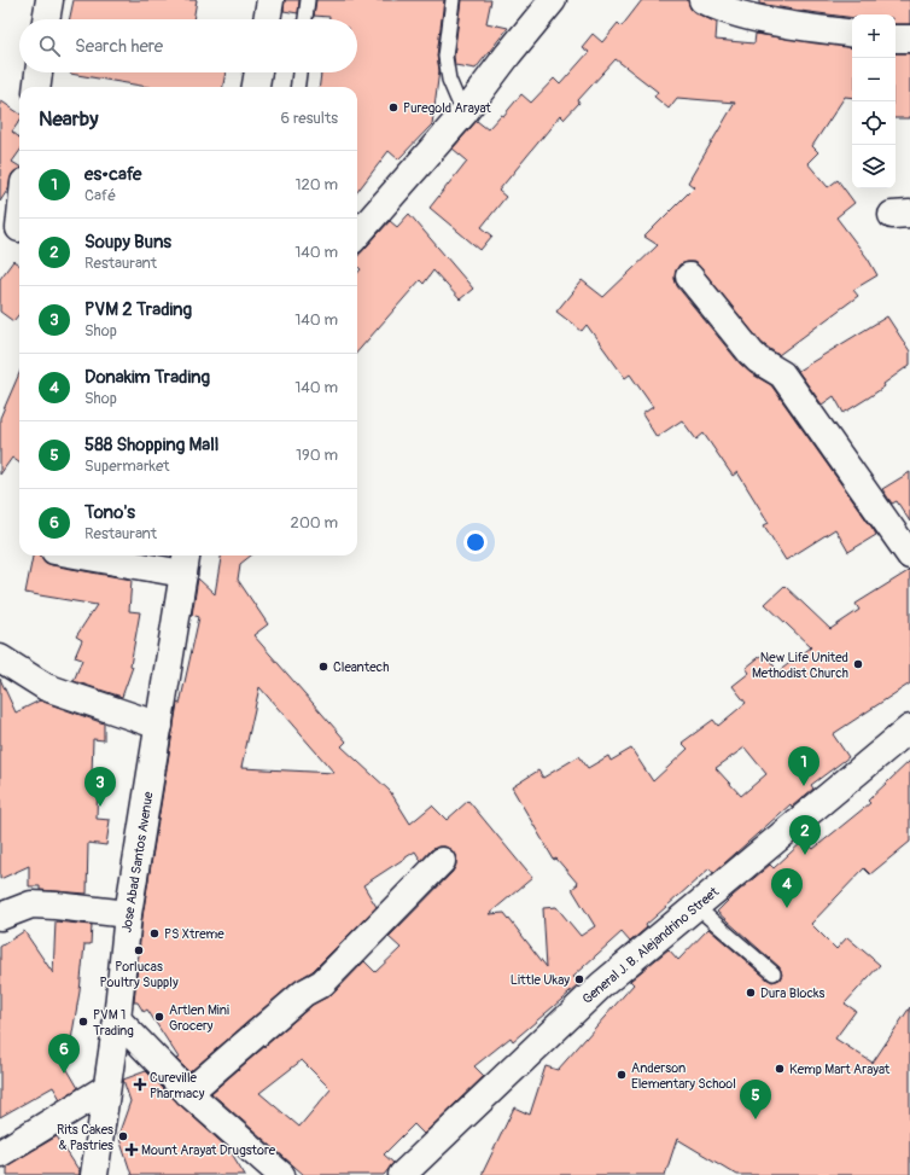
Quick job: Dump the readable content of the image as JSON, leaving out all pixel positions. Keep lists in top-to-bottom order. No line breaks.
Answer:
{"streets":{"main road":["Jose Abad Santos Avenue","General J. B. Alejandrino Street"]},"places":{"other":["Puregold Arayat","New Life United Methodist Church","Cleantech","PS Xtreme","Porlucas Poultry Supply","Little Ukay","Dura Blocks","Artlen Mini Grocery","PVM 1 Trading","Kemp Mart Arayat","Anderson Elementary School","Rits Cakes & Pastries"],"health":["Cureville Pharmacy","Mount Arayat Drugstore"]},"page":{"map_buttons":["+","−"],"search":"Search here","heading":["Nearby","6 results"],"list":[{"mark":"1","name":"es•cafe","note":"Café","value":"120 m"},{"mark":"2","name":"Soupy Buns","note":"Restaurant","value":"140 m"},{"mark":"3","name":"PVM 2 Trading","note":"Shop","value":"140 m"},{"mark":"4","name":"Donakim Trading","note":"Shop","value":"140 m"},{"mark":"5","name":"588 Shopping Mall","note":"Supermarket","value":"190 m"},{"mark":"6","name":"Tono's","note":"Restaurant","value":"200 m"}],"pins":["1","3","2","4","6","5"]}}
